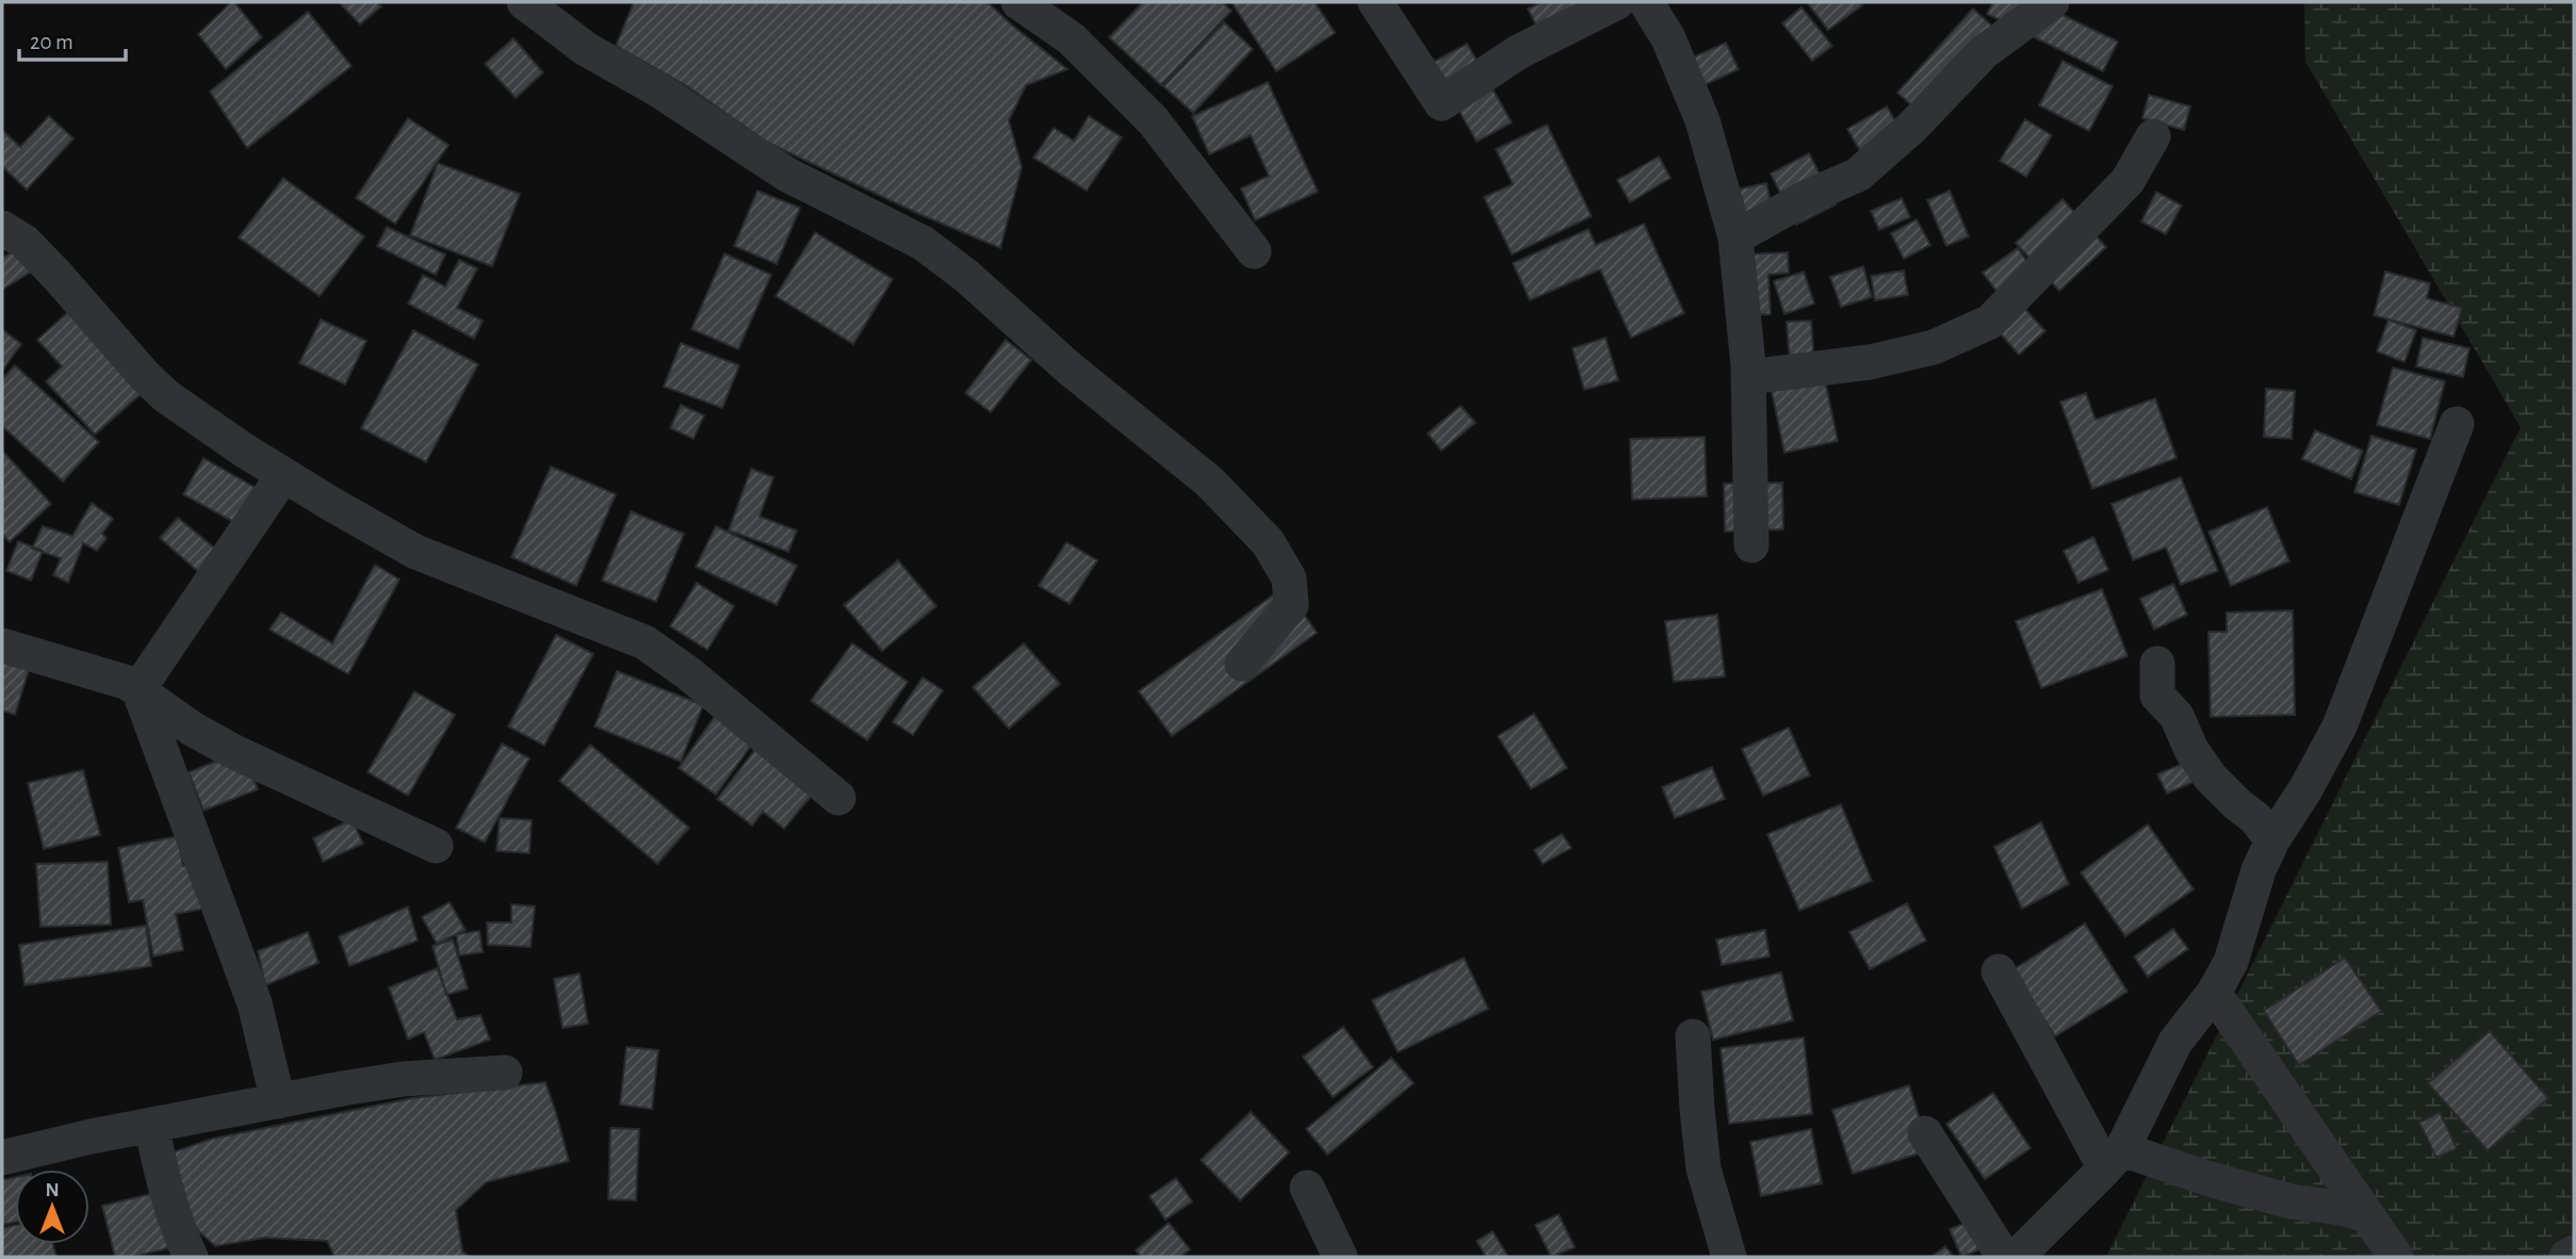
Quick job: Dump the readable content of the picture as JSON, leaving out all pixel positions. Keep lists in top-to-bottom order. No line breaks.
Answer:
{"scale_bar":"20 m","north":"top"}
